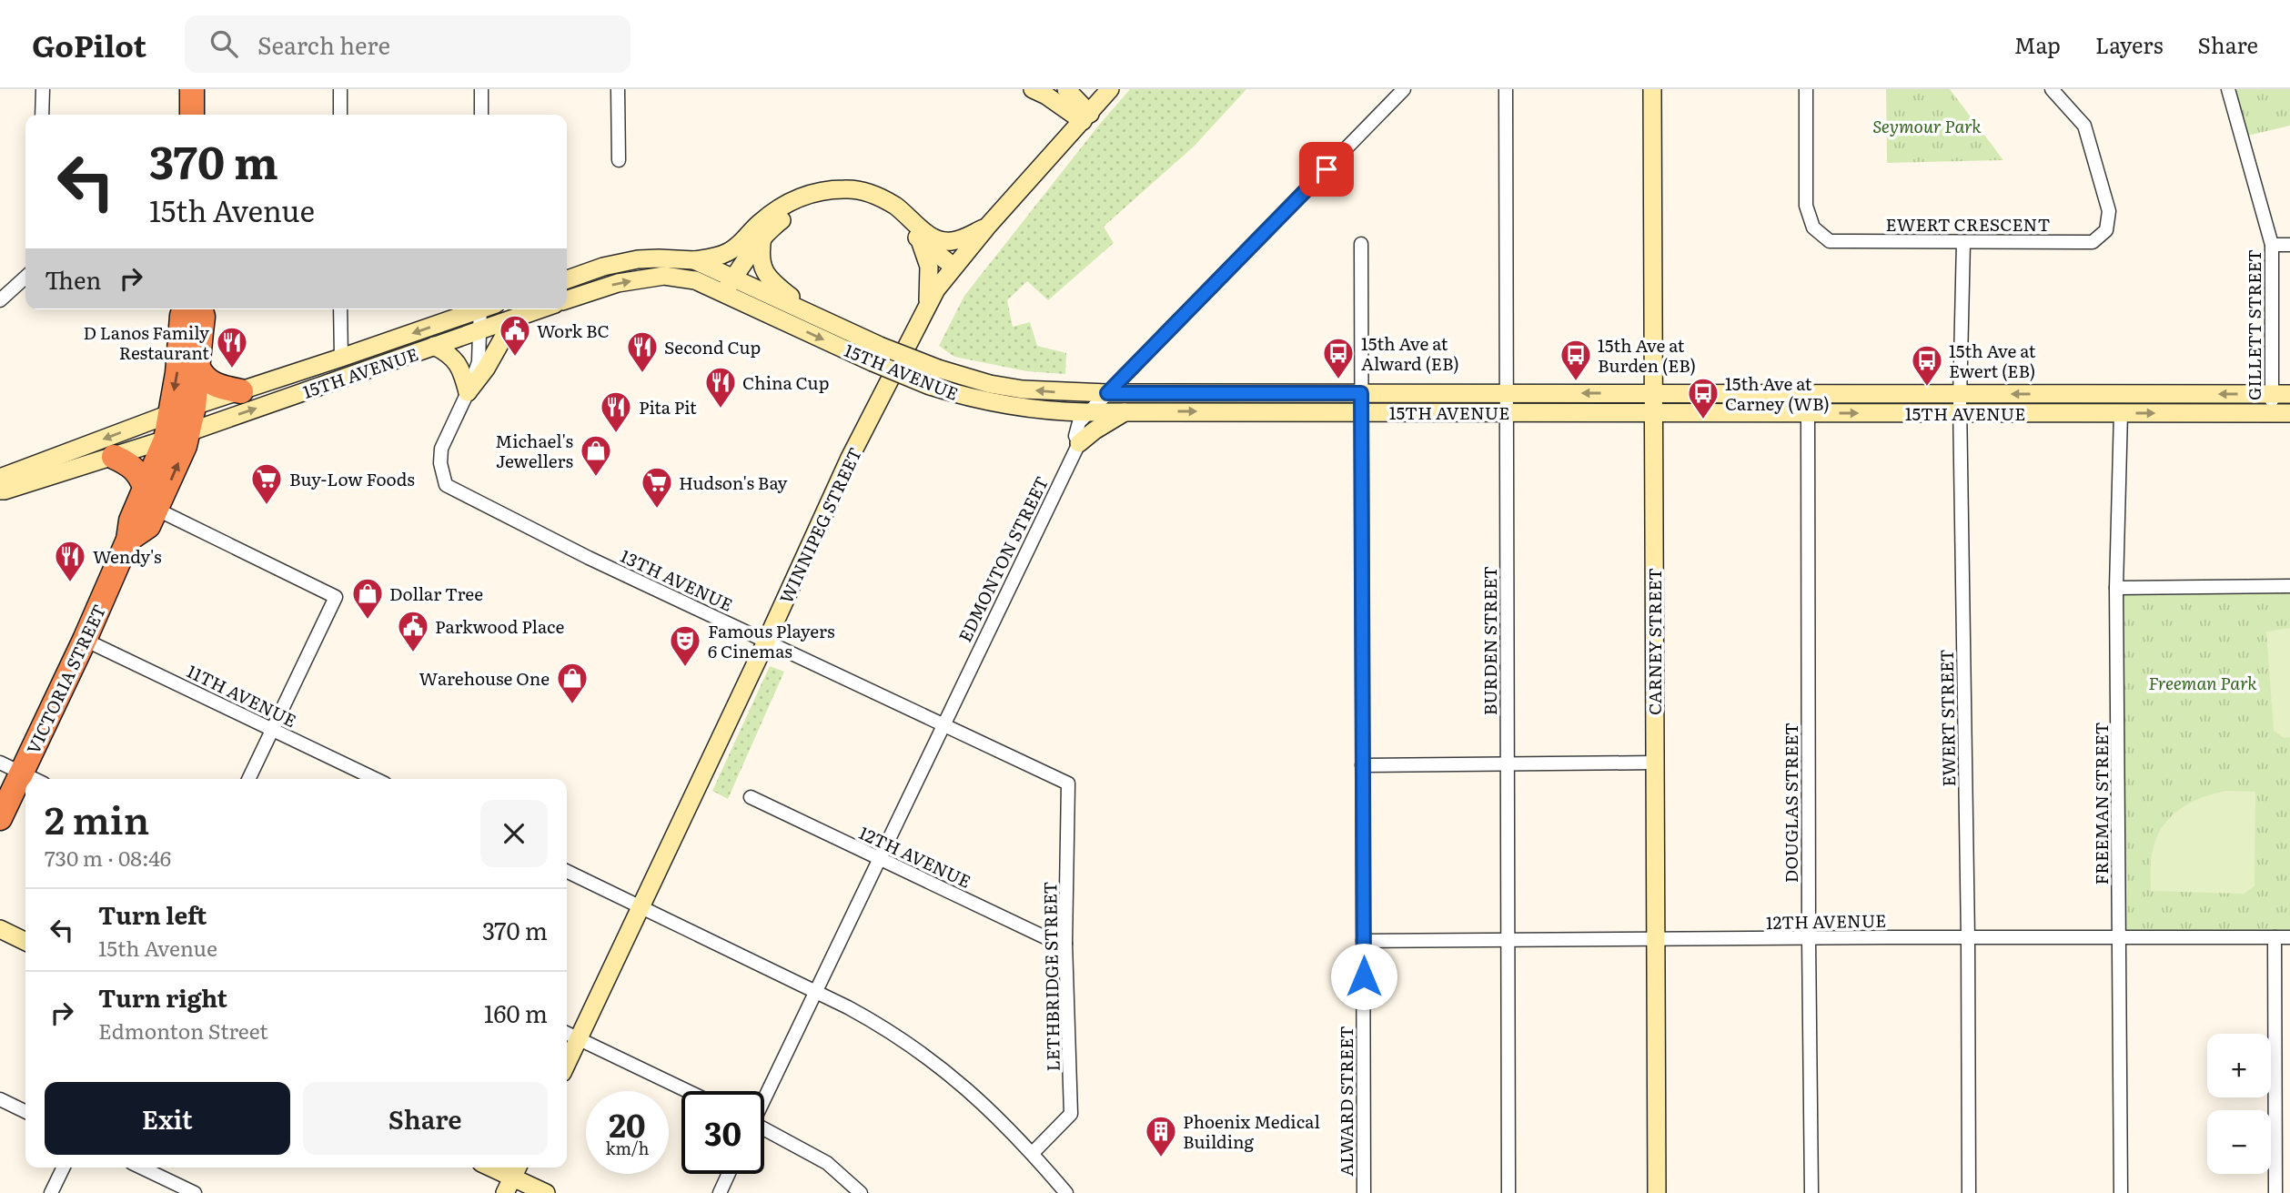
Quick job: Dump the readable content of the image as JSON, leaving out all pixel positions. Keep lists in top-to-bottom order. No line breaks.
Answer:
{"streets":{"highway":["VICTORIA STREET"],"main road":["15TH AVENUE","WINNIPEG STREET","CARNEY STREET"],"street":["EWERT CRESCENT","GILLETT STREET","EDMONTON STREET","13TH AVENUE","BURDEN STREET","11TH AVENUE","EWERT STREET","DOUGLAS STREET","FREEMAN STREET","12TH AVENUE","LETHBRIDGE STREET","ALWARD STREET"]},"crossings":[["EWERT CRESCENT","EWERT STREET"],["GILLETT STREET","15TH AVENUE"],["15TH AVENUE","EDMONTON STREET"],["15TH AVENUE","BURDEN STREET"],["15TH AVENUE","CARNEY STREET"],["15TH AVENUE","VICTORIA STREET"],["15TH AVENUE","EWERT STREET"],["15TH AVENUE","DOUGLAS STREET"],["15TH AVENUE","FREEMAN STREET"],["15TH AVENUE","ALWARD STREET"],["WINNIPEG STREET","13TH AVENUE"],["EDMONTON STREET","13TH AVENUE"],["EDMONTON STREET","12TH AVENUE"],["13TH AVENUE","LETHBRIDGE STREET"],["BURDEN STREET","12TH AVENUE"],["CARNEY STREET","12TH AVENUE"],["VICTORIA STREET","11TH AVENUE"],["EWERT STREET","12TH AVENUE"],["DOUGLAS STREET","12TH AVENUE"],["FREEMAN STREET","12TH AVENUE"],["12TH AVENUE","LETHBRIDGE STREET"],["12TH AVENUE","ALWARD STREET"]],"parks":["Seymour Park","Freeman Park"],"places":{"public building":["Work BC","Parkwood Place"],"restaurant":["D Lanos Family Restaurant","Second Cup","China Cup","Pita Pit","Wendy's"],"bus stop":["15th Ave at Alward (EB)","15th Ave at Burden (EB)","15th Ave at Ewert (EB)","15th Ave at Carney (WB)"],"shop":["Michael's Jewellers","Dollar Tree","Warehouse One"],"supermarket":["Buy-Low Foods","Hudson's Bay"],"theatre":["Famous Players 6 Cinemas"],"building":["Phoenix Medical Building"]},"page":{"header":"GoPilot","search":"Search here","nav":["Map","Layers","Share"],"turn":["370 m","15th Avenue"],"then":"Then","heading":["2 min","730 m · 08:46"],"list":[{"name":"Turn left","note":"15th Avenue","value":"370 m"},{"name":"Turn right","note":"Edmonton Street","value":"160 m"}],"map_buttons":["+","−"],"buttons":["Exit","Share"],"speed":"20 km/h","limit":"30"}}
